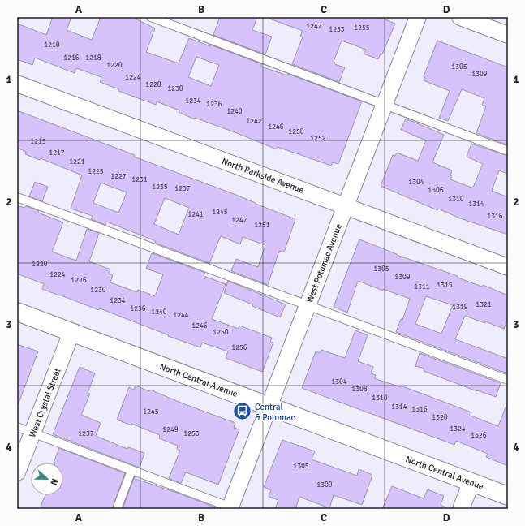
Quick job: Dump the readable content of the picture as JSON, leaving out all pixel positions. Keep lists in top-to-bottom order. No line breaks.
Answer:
{"streets":{"street":["North Parkside Avenue","West Potomac Avenue","North Central Avenue","West Crystal Street"]},"crossings":[["North Parkside Avenue","West Potomac Avenue"],["West Potomac Avenue","North Central Avenue"],["North Central Avenue","West Crystal Street"]],"places":{"bus stop":["Central & Potomac"]},"house_numbers":["1247","1255","1253","1210","1216","1218","1220","1305","1309","1224","1228","1230","1234","1236","1240","1242","1246","1250","1252","1215","1217","1221","1225","1227","1231","1304","1235","1237","1306","1310","1314","1245","1241","1316","1247","1251","1220","1305","1224","1309","1226","1315","1311","1230","1234","1321","1319","1236","1240","1244","1246","1250","1256","1304","1308","1310","1314","1316","1245","1320","1324","1249","1237","1253","1326","1305","1309"],"north":"right","grid":{"columns":["A","B","C","D"],"rows":["1","2","3","4"]}}
